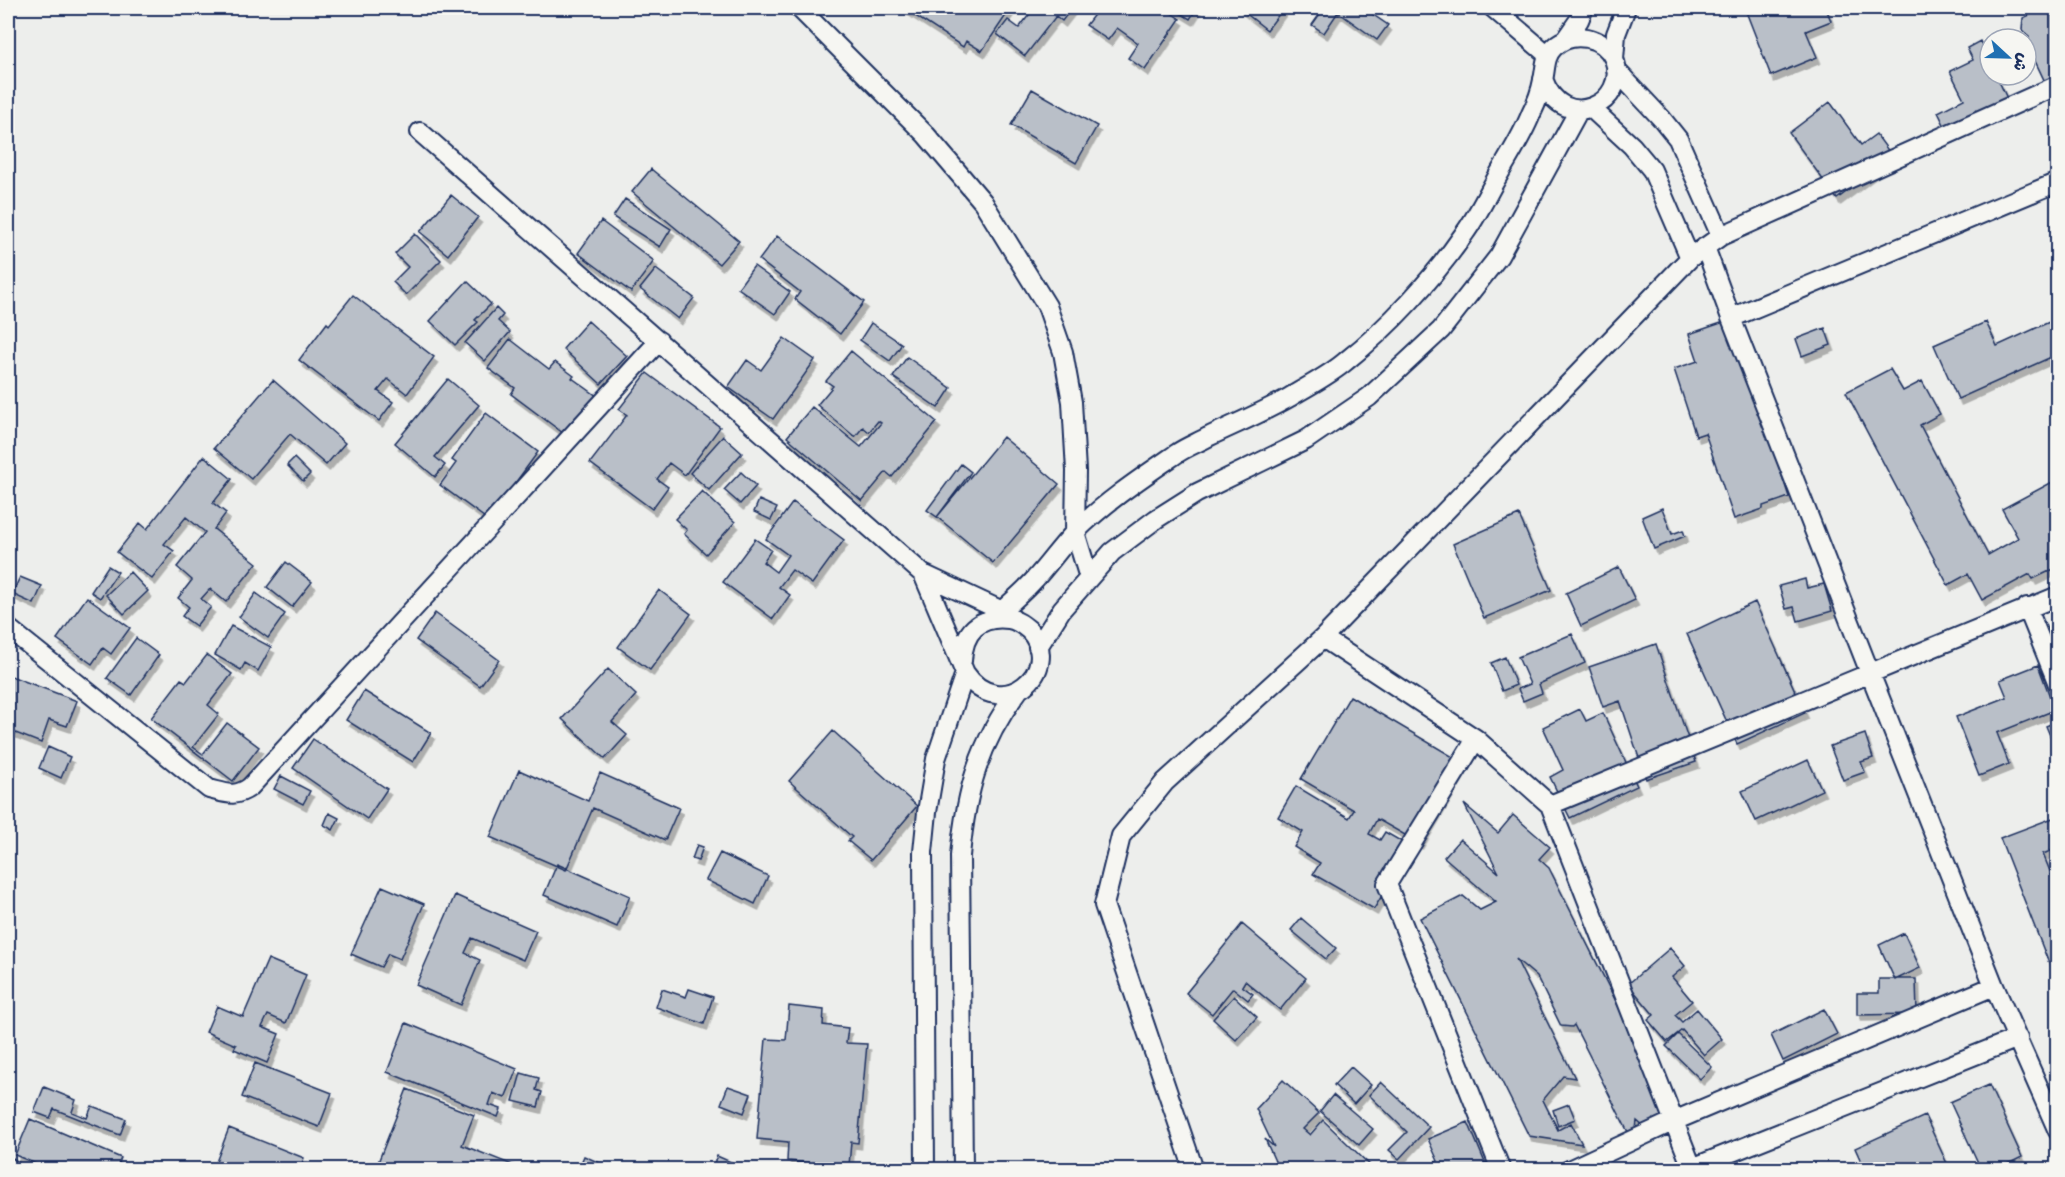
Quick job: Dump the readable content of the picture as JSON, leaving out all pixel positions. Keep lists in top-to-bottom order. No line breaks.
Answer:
{"north":"right"}
